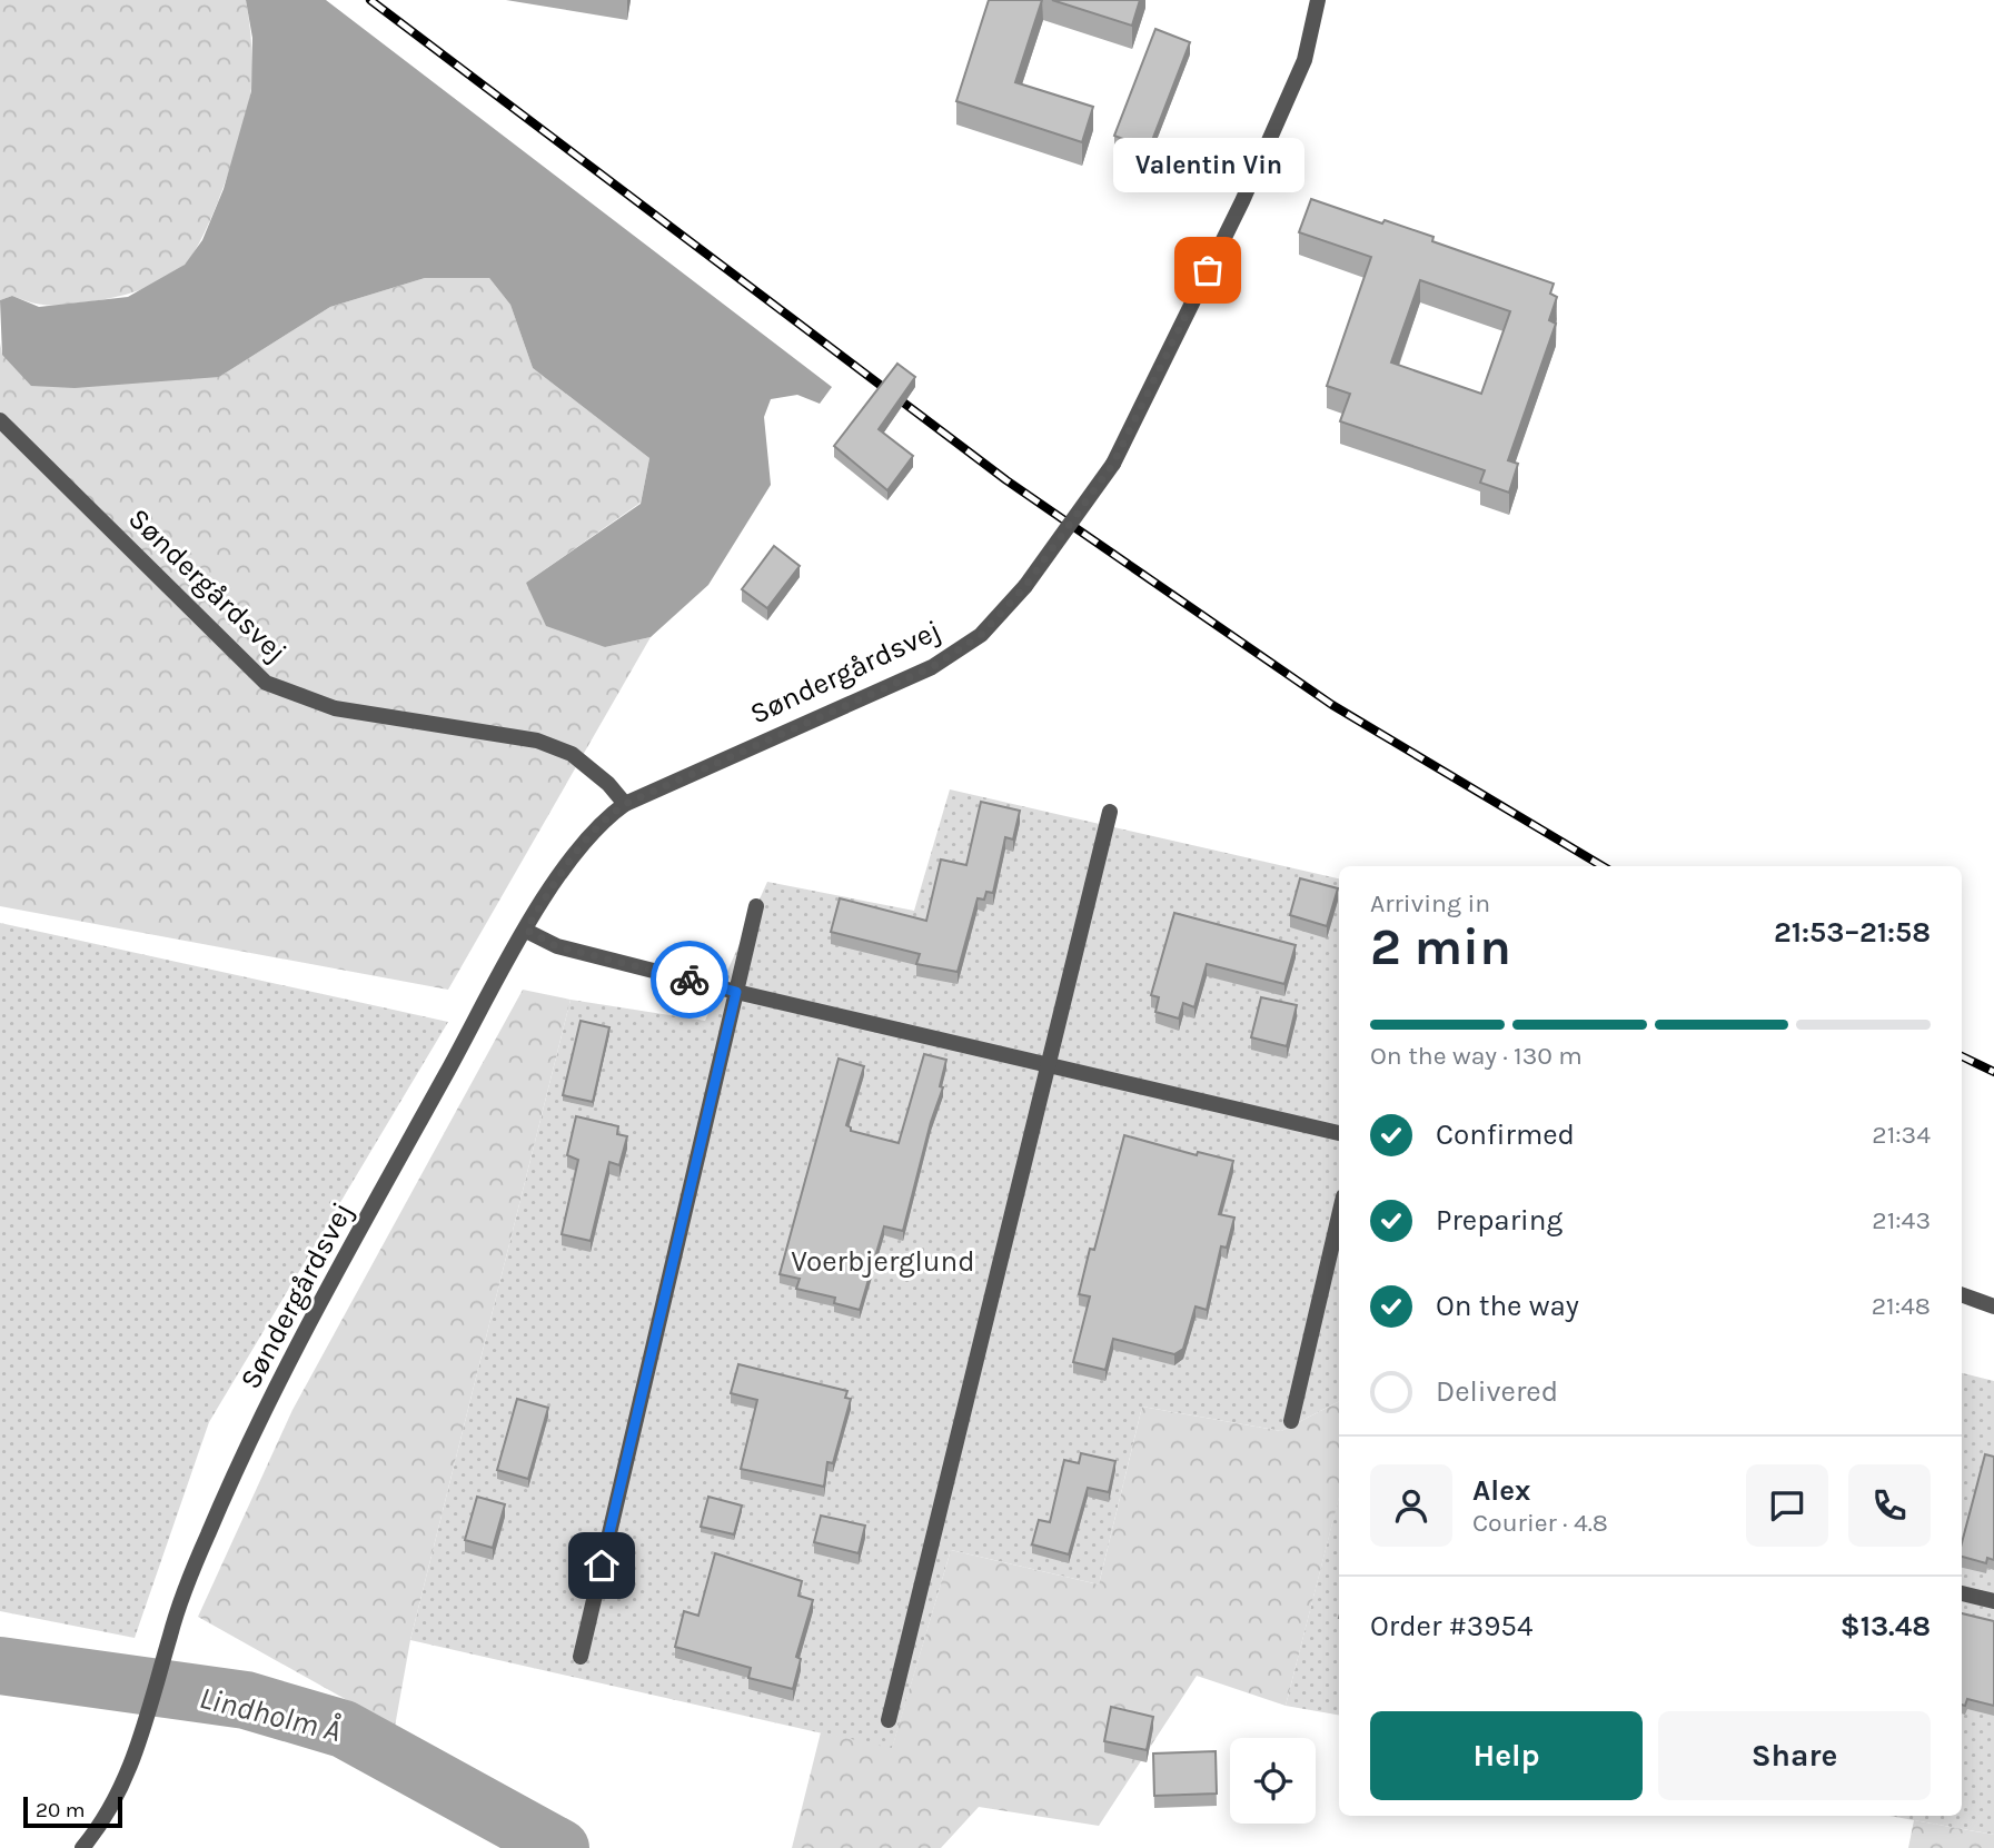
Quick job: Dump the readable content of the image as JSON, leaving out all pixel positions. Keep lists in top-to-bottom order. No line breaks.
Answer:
{"streets":{"street":["Søndergårdsvej"]},"water":["Lindholm Å"],"parks":["Voerbjerglund"],"places":["Valentin Vin"],"scale_bar":"20 m","page":{"bubble":"Valentin Vin","heading":["2 min","Arriving in","21:53–21:58"],"panel":["Alex","Courier · 4.8","Order #3954","$13.48"],"bar":"On the way · 130 m","list":[["Confirmed","21:34"],["Preparing","21:43"],["On the way","21:48"],"Delivered"],"buttons":["Help","Share"],"scale":"20 m"}}
